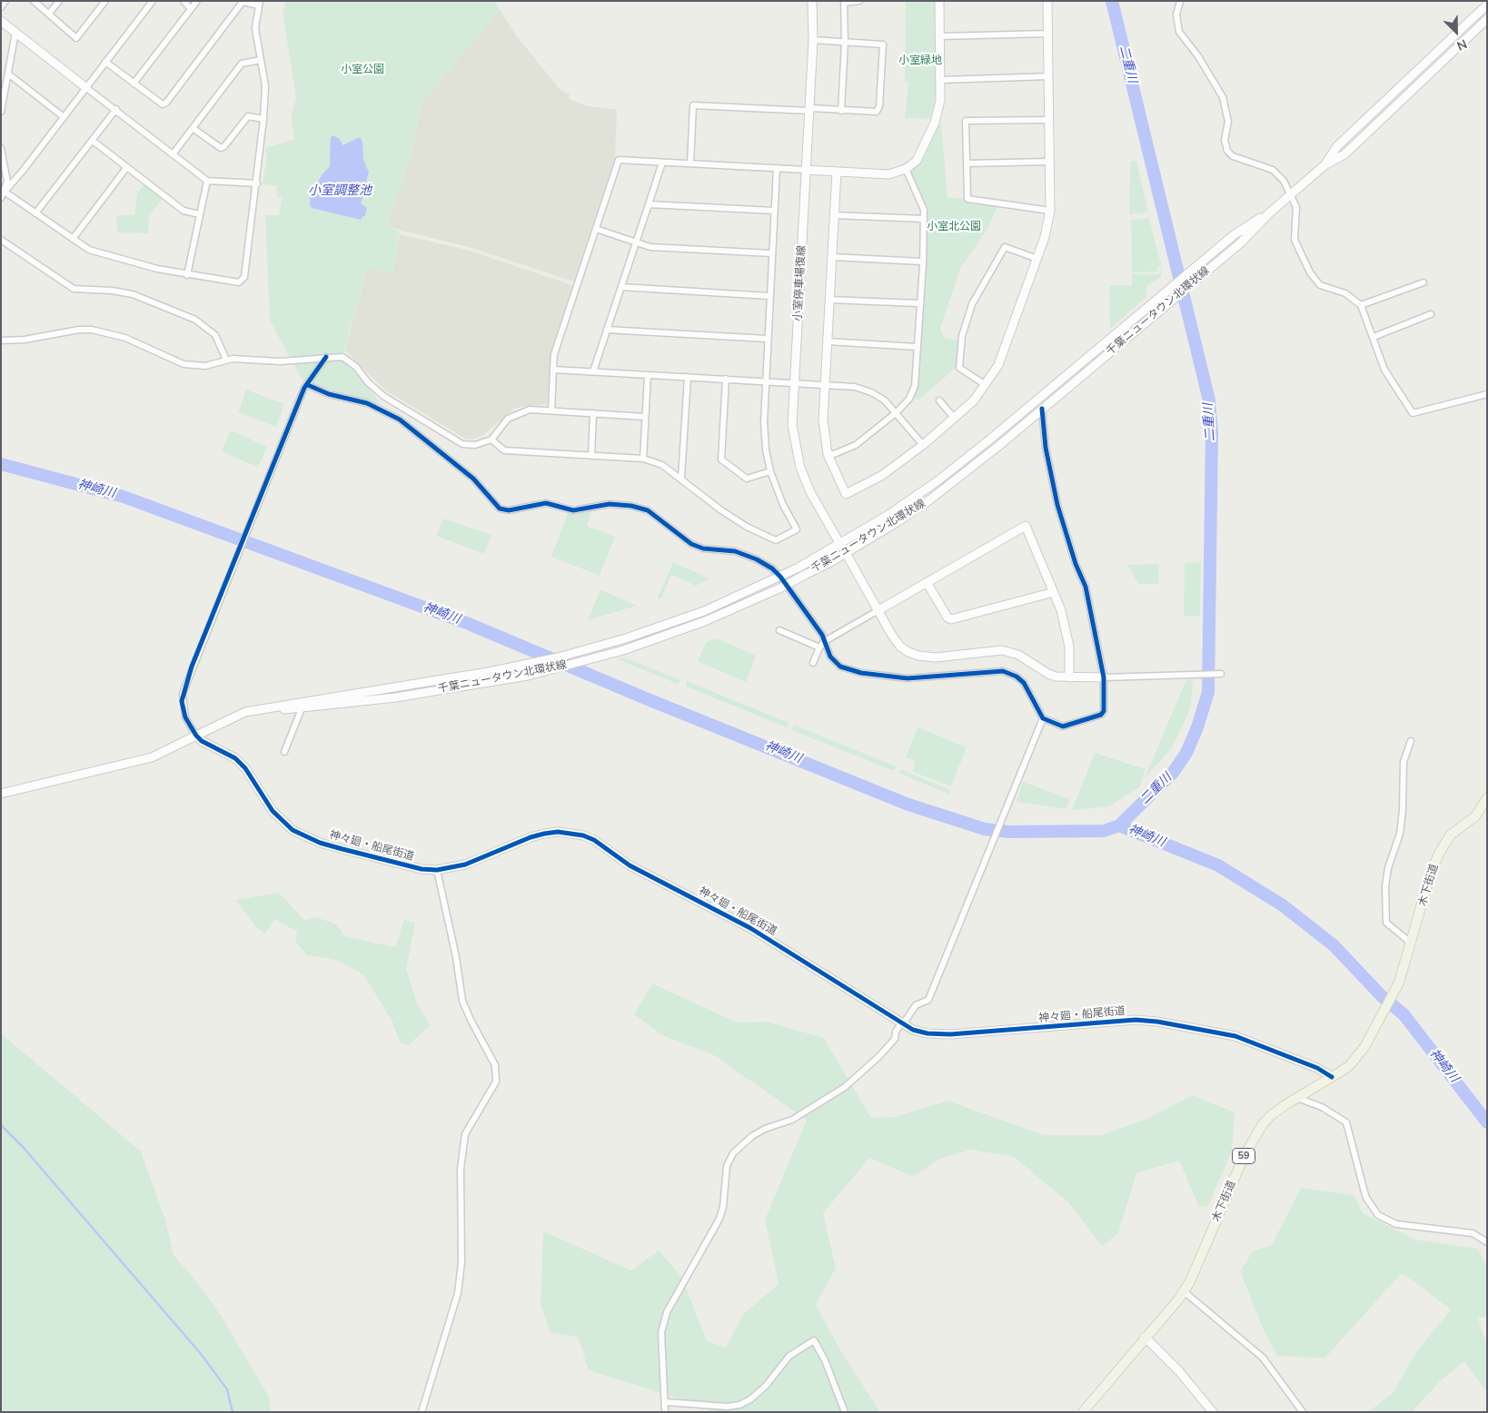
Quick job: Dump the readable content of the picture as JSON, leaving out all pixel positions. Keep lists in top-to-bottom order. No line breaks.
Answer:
{"streets":{"main road":["木下街道","59"],"street":["小室停車場復線","千葉ニュータウン北環状線","神々廻・船尾街道"]},"crossings":[["小室停車場復線","千葉ニュータウン北環状線"],["千葉ニュータウン北環状線","神々廻・船尾街道"],["神々廻・船尾街道","木下街道"]],"water":["二重川","小室調整池","神崎川"],"parks":["小室緑地","小室公園","小室北公園"],"north":"bottom right"}
